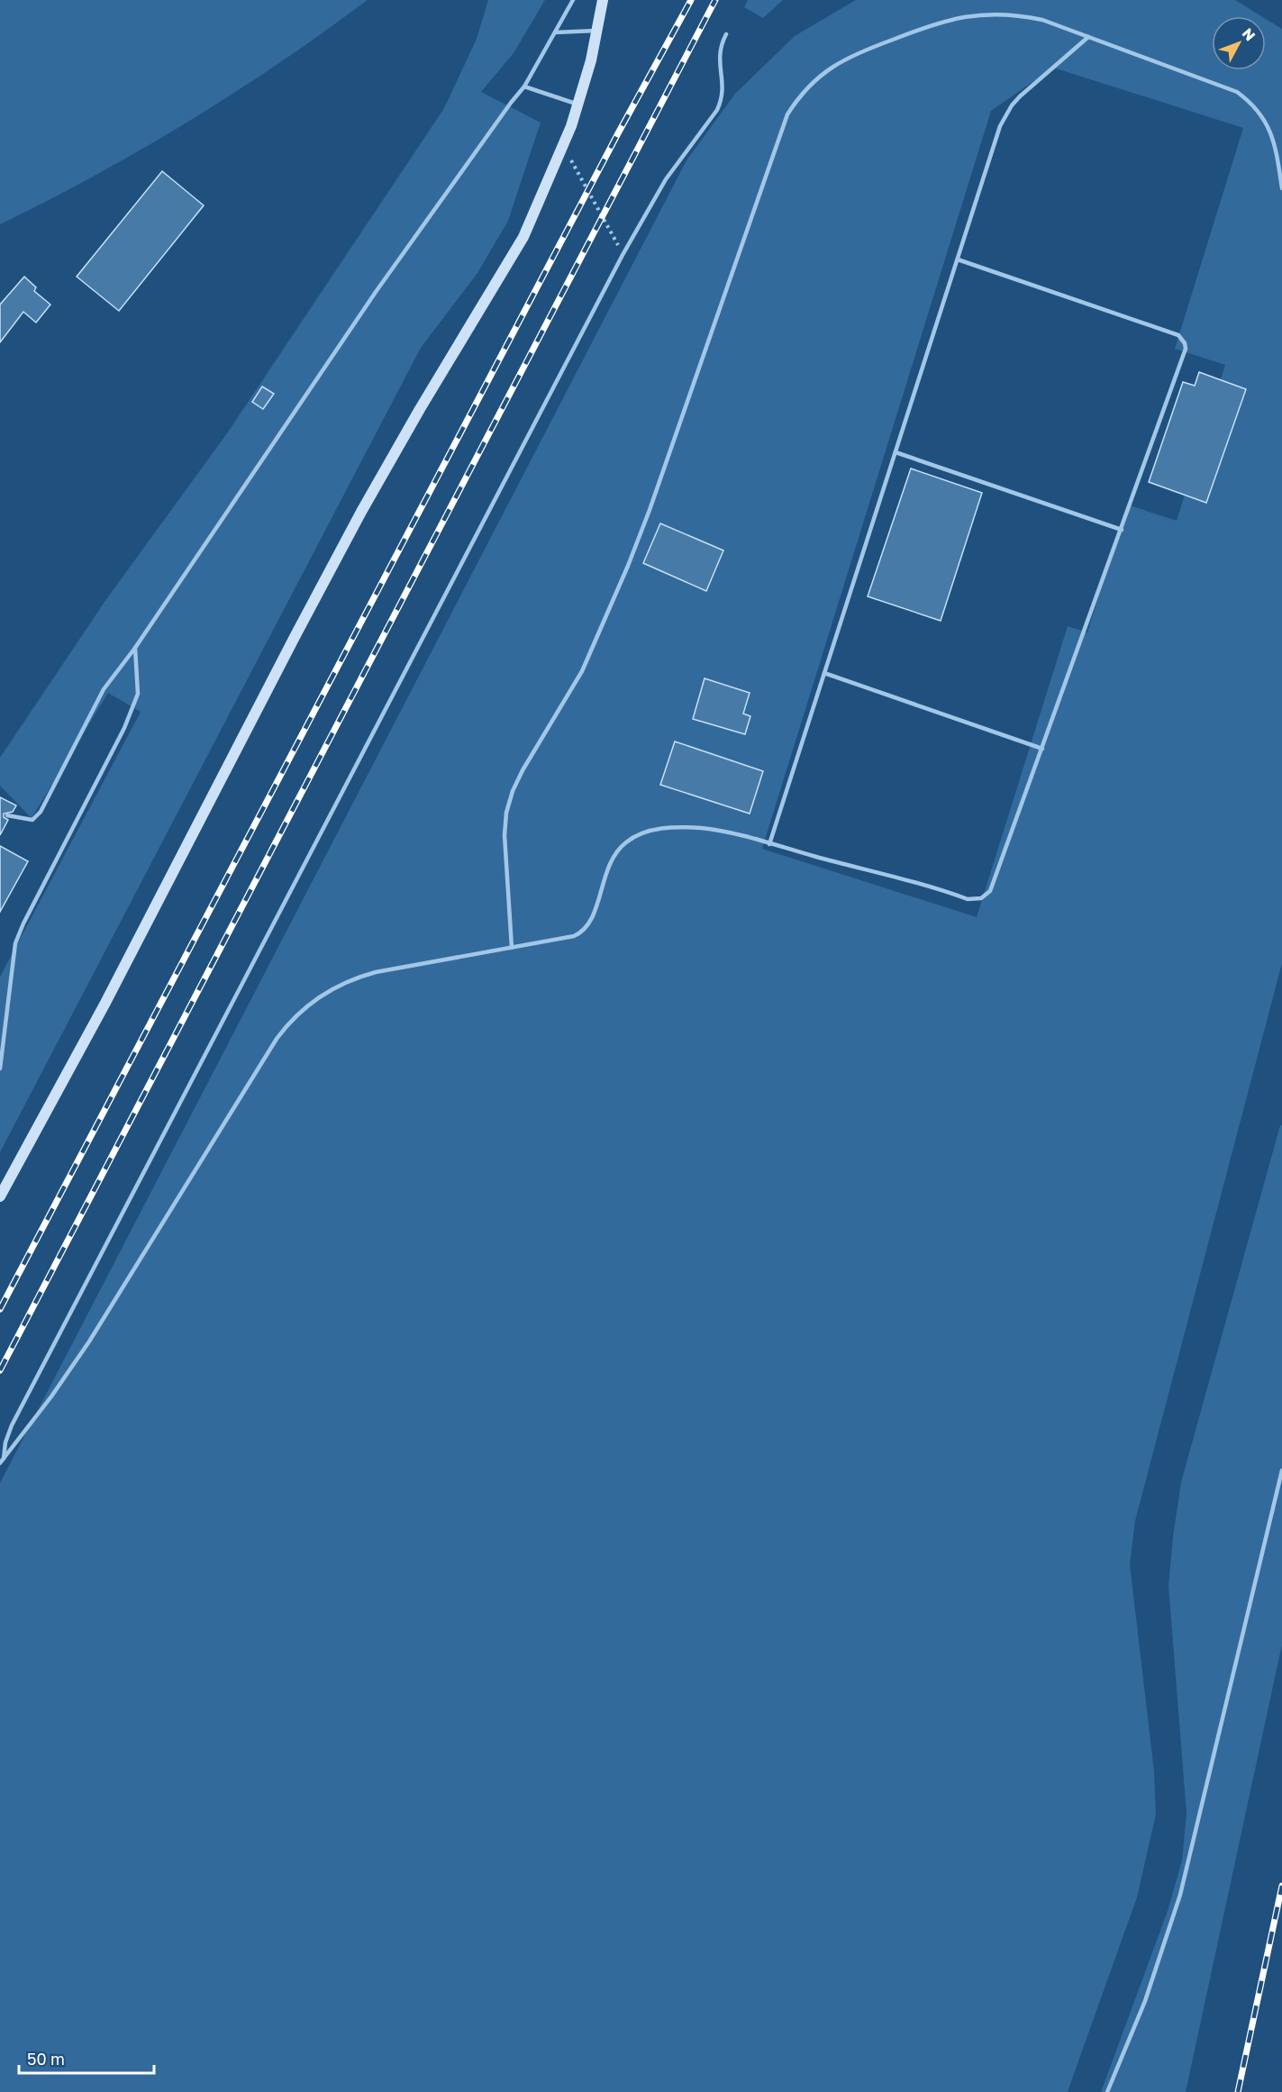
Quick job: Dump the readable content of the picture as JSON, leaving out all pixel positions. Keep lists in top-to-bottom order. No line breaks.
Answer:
{"scale_bar":"50 m","north":"top right"}
